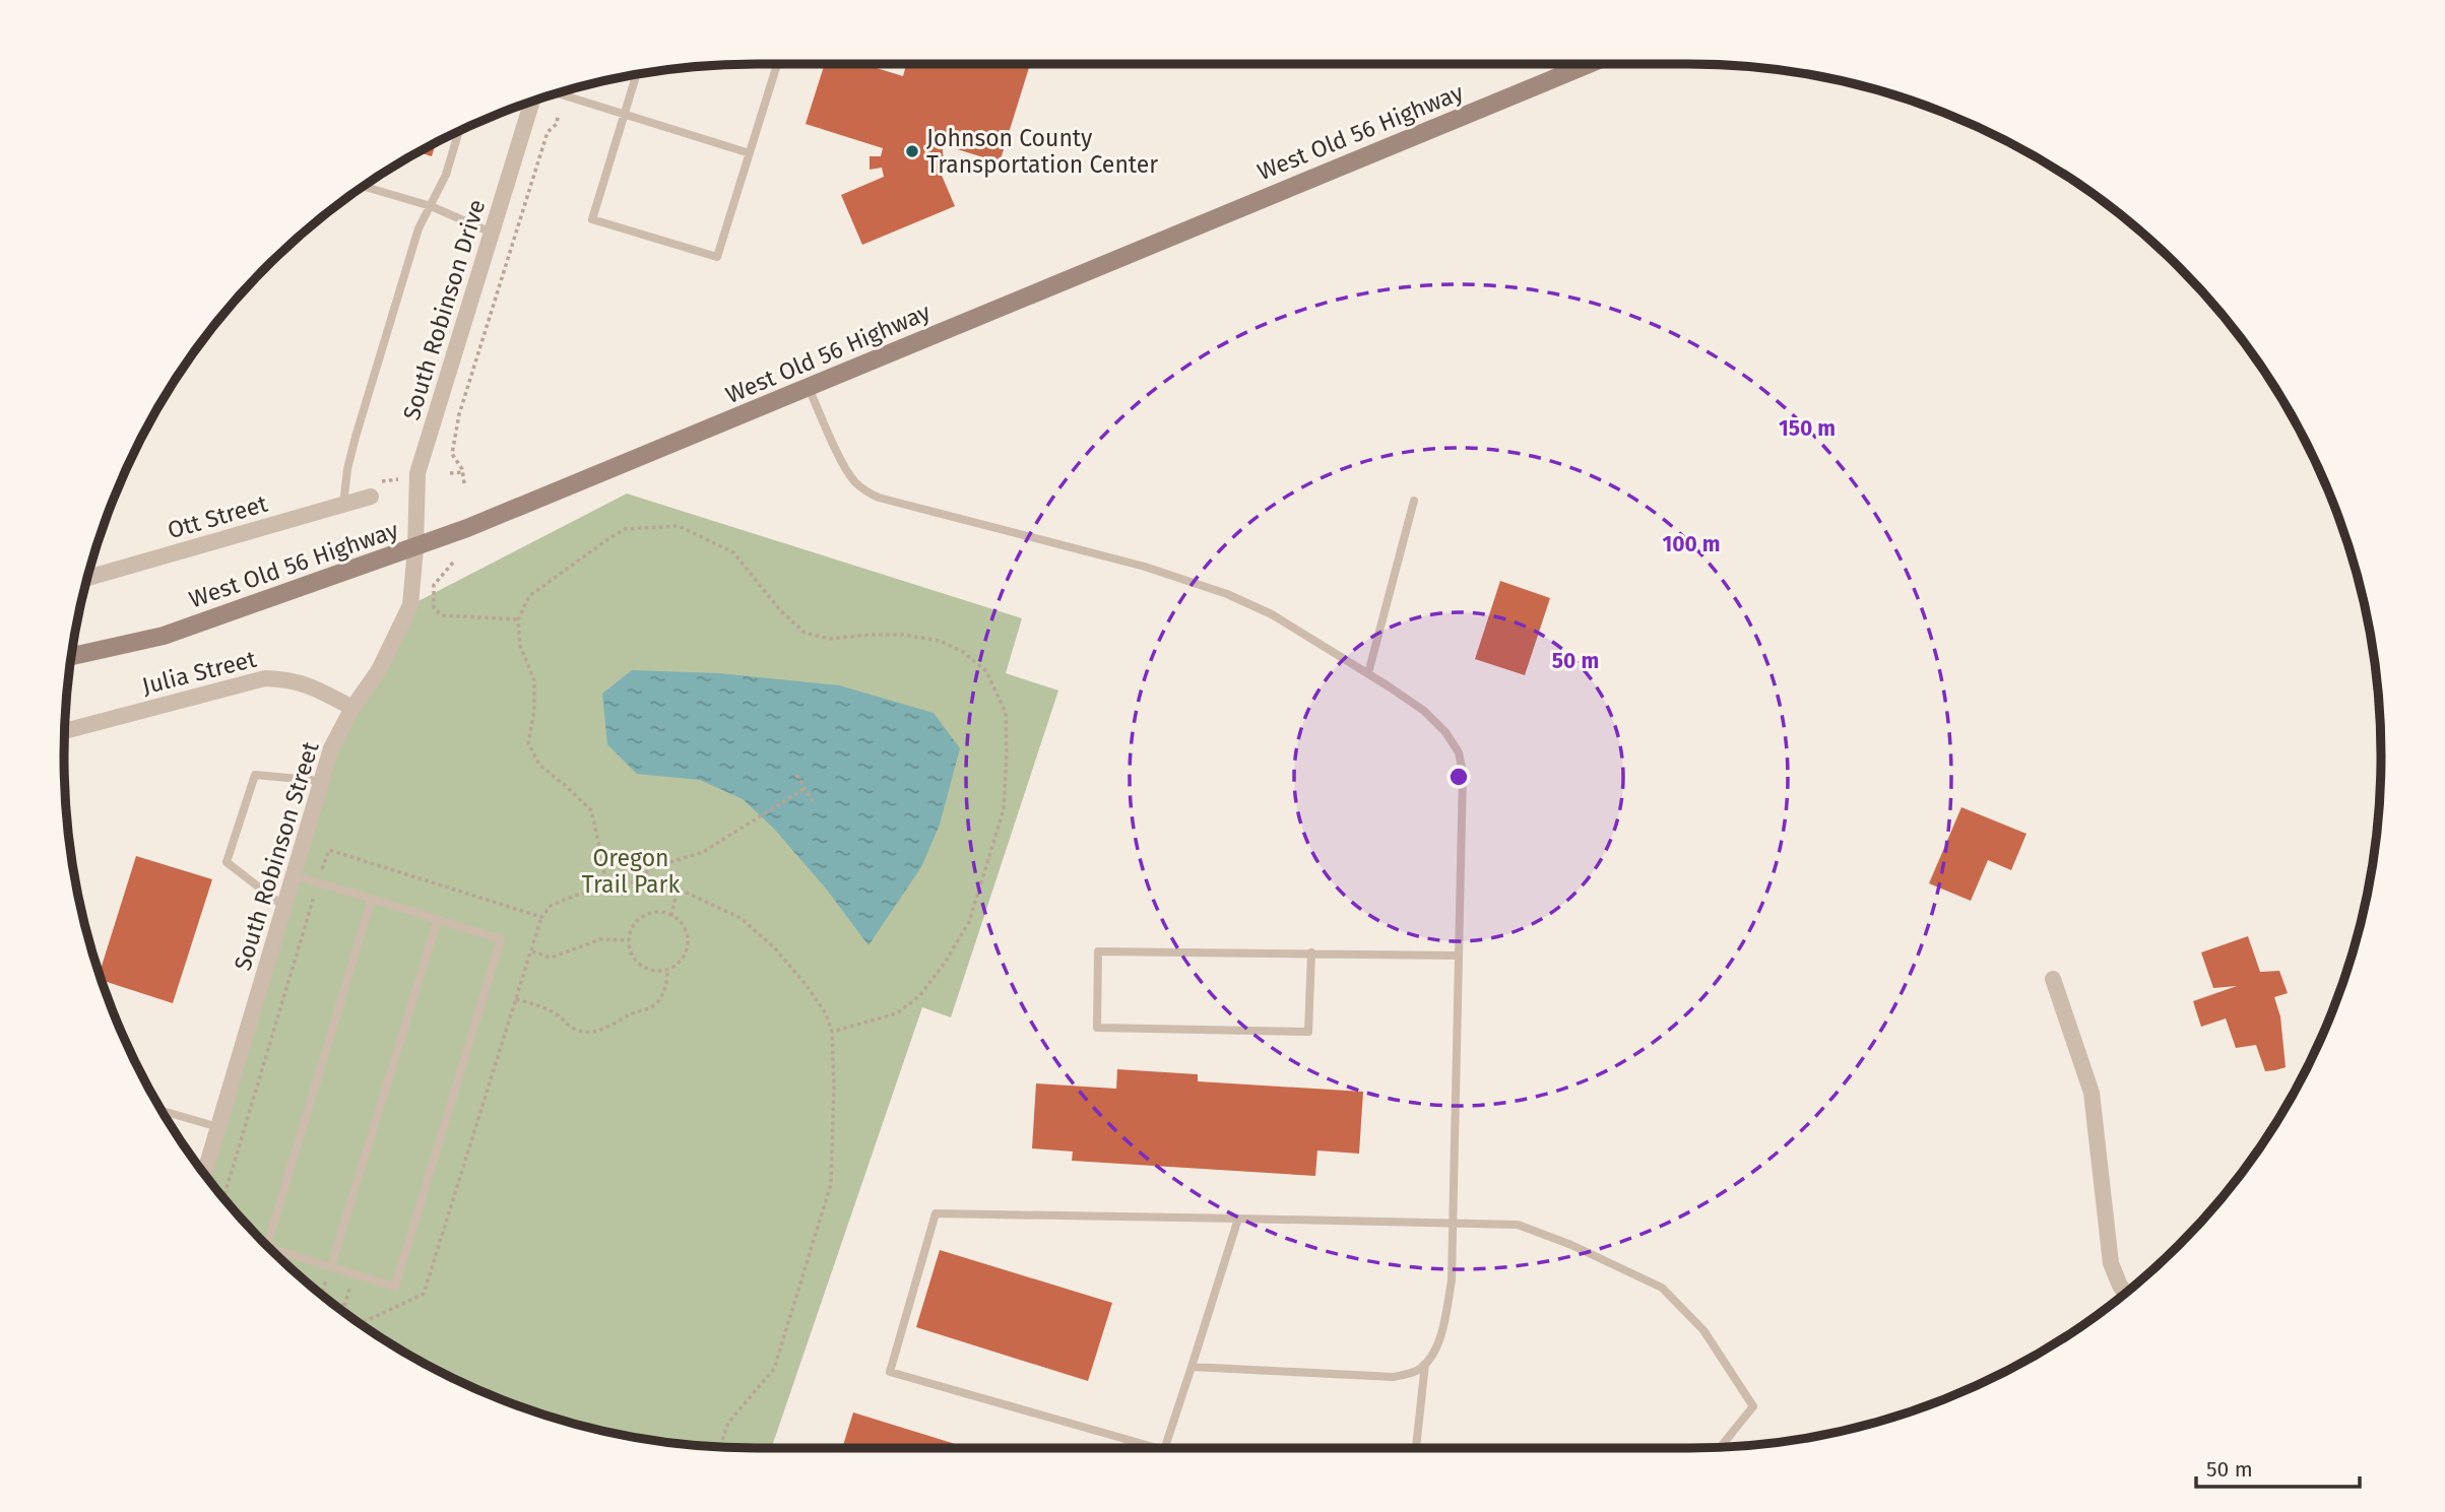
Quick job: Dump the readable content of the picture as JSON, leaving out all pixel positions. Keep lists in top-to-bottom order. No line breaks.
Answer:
{"streets":{"main road":["West Old 56 Highway"],"street":["South Robinson Drive","Ott Street","Julia Street","South Robinson Street"]},"crossings":[["West Old 56 Highway","South Robinson Drive"],["West Old 56 Highway","South Robinson Street"],["South Robinson Drive","South Robinson Street"],["Julia Street","South Robinson Street"]],"parks":["Oregon Trail Park"],"places":["Johnson County Transportation Center"],"scale_bar":"50 m","rings":["150 m","100 m","50 m"]}
